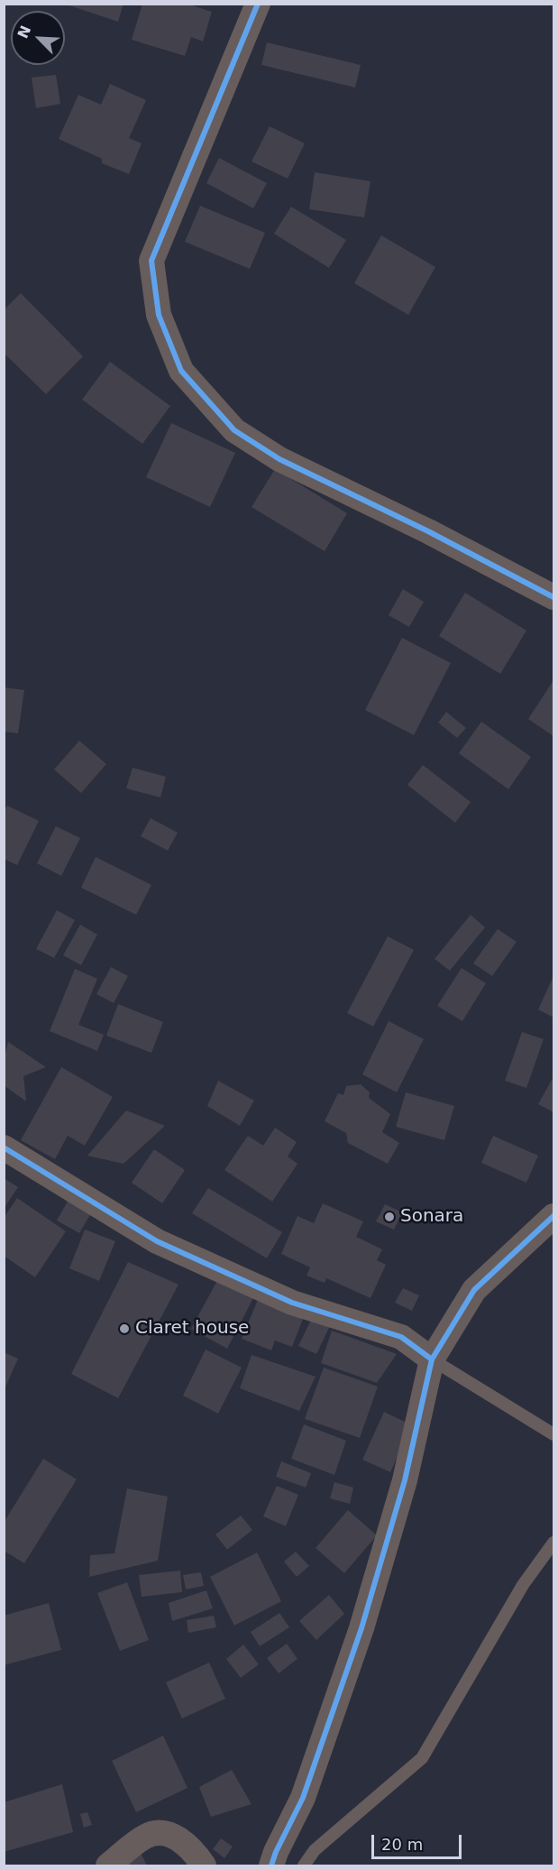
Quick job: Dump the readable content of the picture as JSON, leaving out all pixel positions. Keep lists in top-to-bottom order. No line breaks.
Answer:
{"places":["Sonara","Claret house"],"scale_bar":"20 m","north":"top left"}
